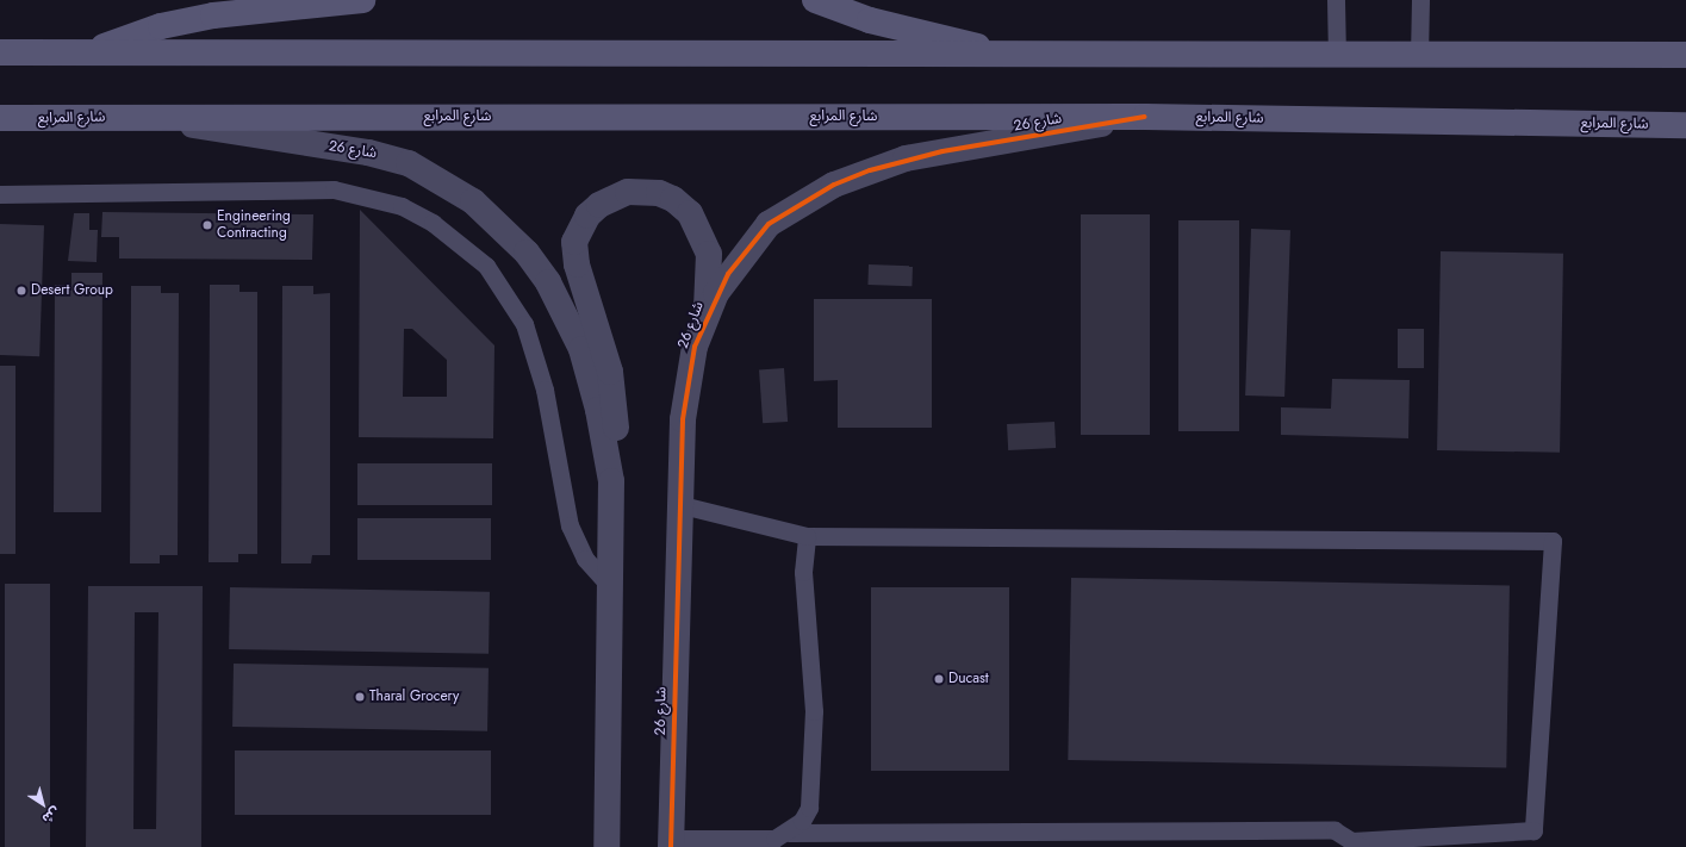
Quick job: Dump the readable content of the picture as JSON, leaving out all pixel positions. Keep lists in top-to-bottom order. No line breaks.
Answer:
{"streets":{"main road":["شارع المرابع"],"street":["شارع 26"]},"crossings":[["شارع المرابع","شارع 26"]],"places":["Engineering Contracting","Desert Group","Ducast","Tharal Grocery"],"north":"bottom right"}
